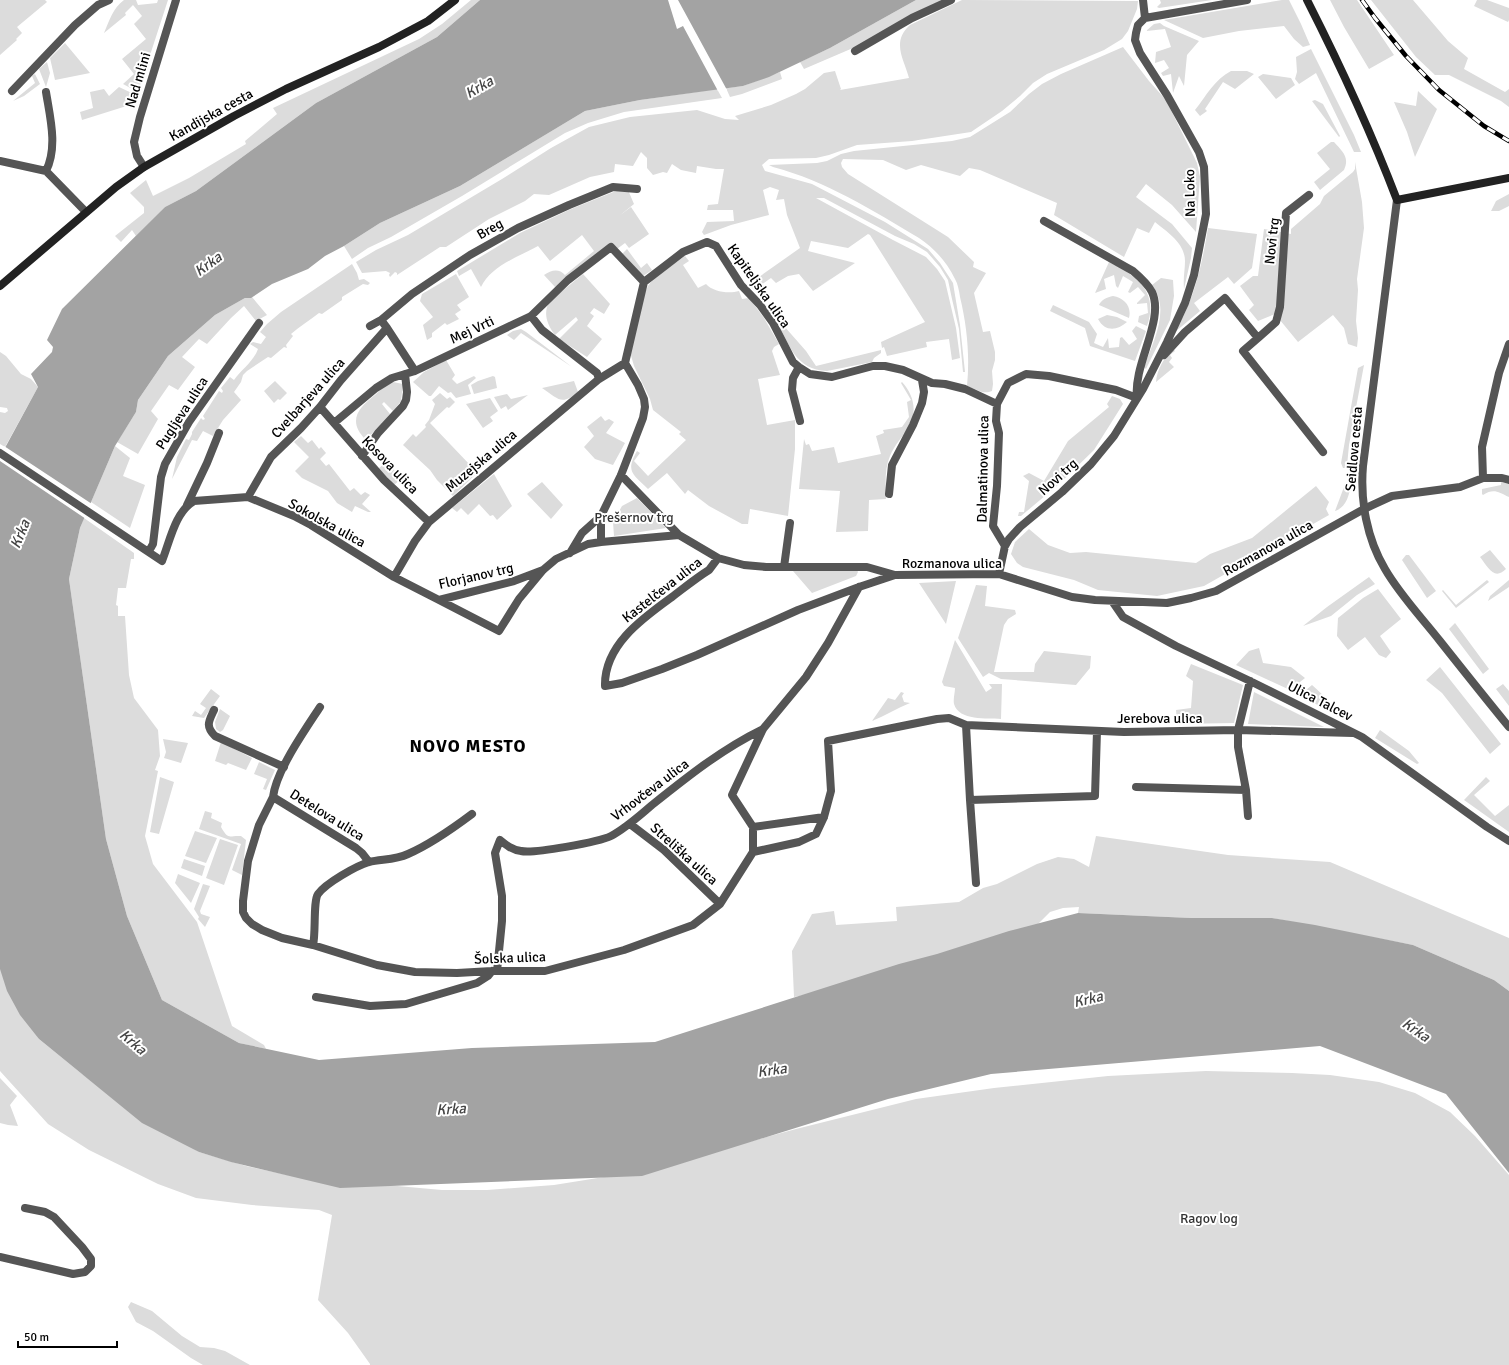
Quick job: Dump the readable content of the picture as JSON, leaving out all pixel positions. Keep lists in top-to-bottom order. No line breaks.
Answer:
{"streets":{"main road":["Kandijska cesta"],"street":["Nad mlini","Na Loko","Breg","Novi trg","Kapiteljska ulica","Mej Vrti","Cvelbarjeva ulica","Pugljeva ulica","Seidlova cesta","Muzejska ulica","Kosova ulica","Dalmatinova ulica","Sokolska ulica","Rozmanova ulica","Florjanov trg","Kastelčeva ulica","Ulica Talcev","Jerebova ulica","Vrhovčeva ulica","Detelova ulica","Streliška ulica","Šolska ulica"]},"crossings":[["Nad mlini","Kandijska cesta"],["Na Loko","Novi trg"],["Na Loko","Dalmatinova ulica"],["Novi trg","Dalmatinova ulica"],["Novi trg","Rozmanova ulica"],["Kapiteljska ulica","Mej Vrti"],["Kapiteljska ulica","Dalmatinova ulica"],["Mej Vrti","Kosova ulica"],["Cvelbarjeva ulica","Kosova ulica"],["Cvelbarjeva ulica","Sokolska ulica"],["Seidlova cesta","Rozmanova ulica"],["Muzejska ulica","Kosova ulica"],["Muzejska ulica","Sokolska ulica"],["Muzejska ulica","Florjanov trg"],["Sokolska ulica","Florjanov trg"],["Rozmanova ulica","Kastelčeva ulica"],["Rozmanova ulica","Ulica Talcev"],["Ulica Talcev","Jerebova ulica"],["Vrhovčeva ulica","Streliška ulica"],["Vrhovčeva ulica","Šolska ulica"],["Detelova ulica","Šolska ulica"],["Streliška ulica","Šolska ulica"]],"districts":["NOVO MESTO"],"water":["Krka"],"parks":["Prešernov trg","Ragov log"],"scale_bar":"50 m"}
